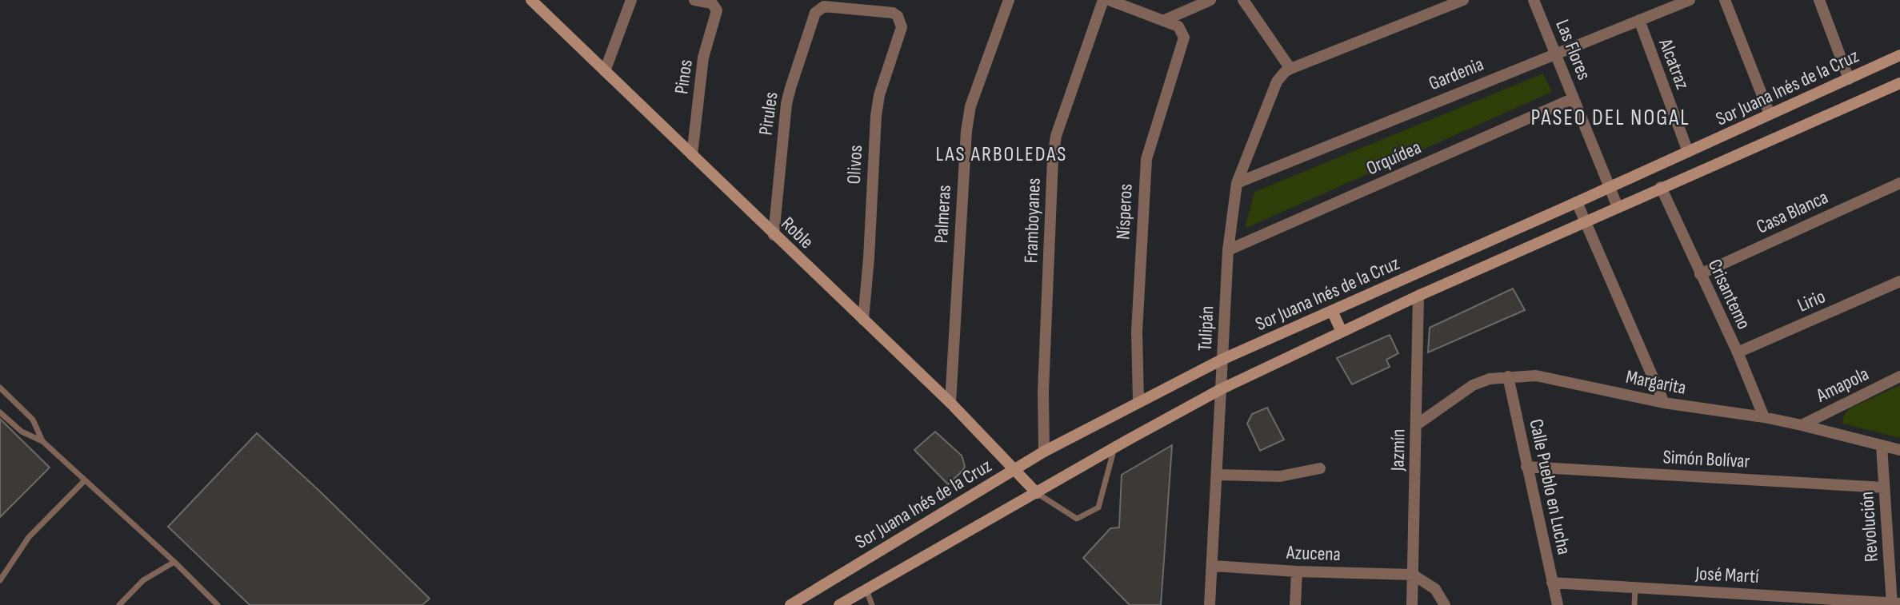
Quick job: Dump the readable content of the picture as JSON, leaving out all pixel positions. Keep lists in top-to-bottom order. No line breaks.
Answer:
{"streets":{"main road":["Sor Juana Inés de la Cruz","Roble"],"street":["Las Flores","Alcatraz","Gardenia","Pinos","Pirules","Orquídea","Olivos","Nísperos","Casa Blanca","Palmeras","Framboyanes","Crisantemo","Lirio","Tulipán","Margarita","Amapola","Jazmín","Simón Bolívar","Calle Pueblo en Lucha","Revolución","Azucena","José Martí"]},"crossings":[["Las Flores","Gardenia"],["Las Flores","Sor Juana Inés de la Cruz"],["Las Flores","Orquídea"],["Alcatraz","Gardenia"],["Alcatraz","Sor Juana Inés de la Cruz"],["Gardenia","Tulipán"],["Pinos","Roble"],["Sor Juana Inés de la Cruz","Nísperos"],["Sor Juana Inés de la Cruz","Framboyanes"],["Sor Juana Inés de la Cruz","Roble"],["Sor Juana Inés de la Cruz","Crisantemo"],["Sor Juana Inés de la Cruz","Tulipán"],["Sor Juana Inés de la Cruz","Jazmín"],["Pirules","Olivos"],["Pirules","Roble"],["Orquídea","Tulipán"],["Olivos","Roble"],["Casa Blanca","Crisantemo"],["Palmeras","Roble"],["Crisantemo","Lirio"],["Crisantemo","Margarita"],["Tulipán","Azucena"],["Margarita","Amapola"],["Margarita","Jazmín"],["Margarita","Calle Pueblo en Lucha"],["Margarita","Revolución"],["Jazmín","Azucena"],["Simón Bolívar","Calle Pueblo en Lucha"],["Simón Bolívar","Revolución"],["Calle Pueblo en Lucha","José Martí"],["Revolución","José Martí"]],"districts":["PASEO DEL NOGAL","LAS ARBOLEDAS"]}
